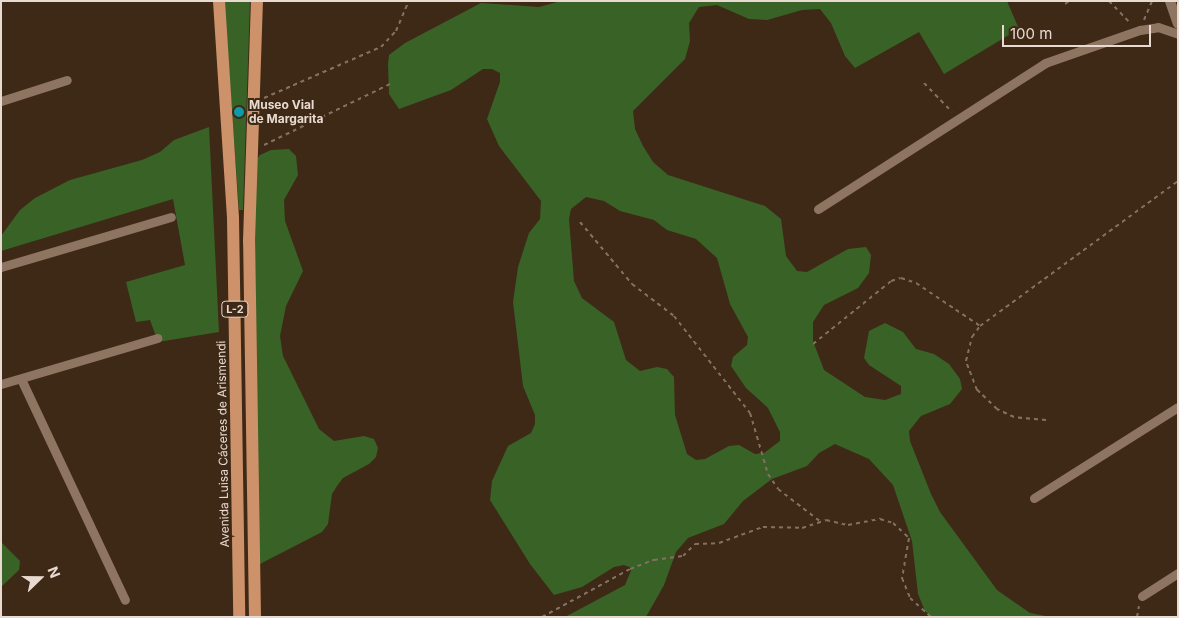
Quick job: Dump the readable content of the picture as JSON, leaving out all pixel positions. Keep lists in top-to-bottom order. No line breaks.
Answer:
{"streets":{"main road":["L-2","Avenida Luisa Cáceres de Arismendi"]},"places":["Museo Vial de Margarita"],"scale_bar":"100 m","north":"right"}
